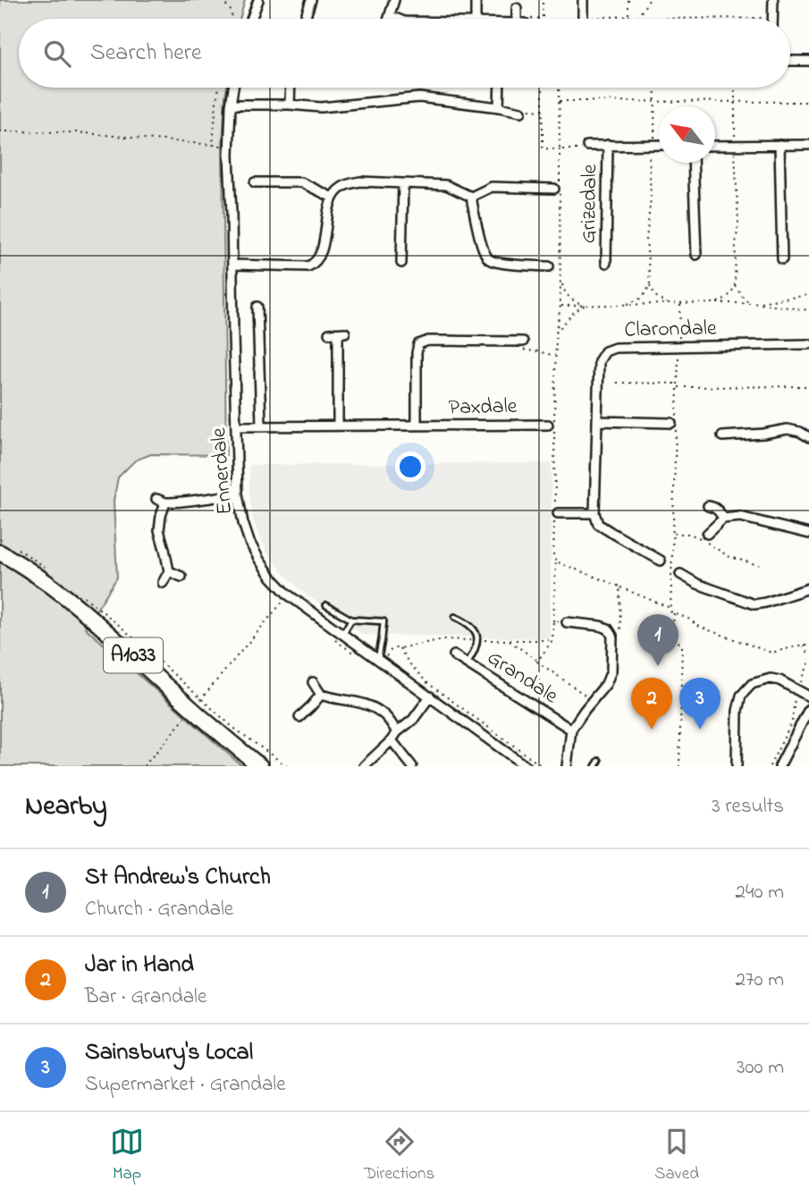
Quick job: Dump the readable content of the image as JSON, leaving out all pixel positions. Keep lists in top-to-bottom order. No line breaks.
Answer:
{"streets":{"highway":["A1033"],"street":["Grizedale","Clarondale","Paxdale","Ennerdale","Grandale"]},"crossings":[["Paxdale","Ennerdale"]],"north":"top left","page":{"search":"Search here","pins":["1","2","3"],"heading":["Nearby","3 results"],"list":[{"mark":"1","name":"St Andrew's Church","note":"Church · Grandale","value":"240 m"},{"mark":"2","name":"Jar in Hand","note":"Bar · Grandale","value":"270 m"},{"mark":"3","name":"Sainsbury's Local","note":"Supermarket · Grandale","value":"300 m"}],"nav":["Map","Directions","Saved"]}}
